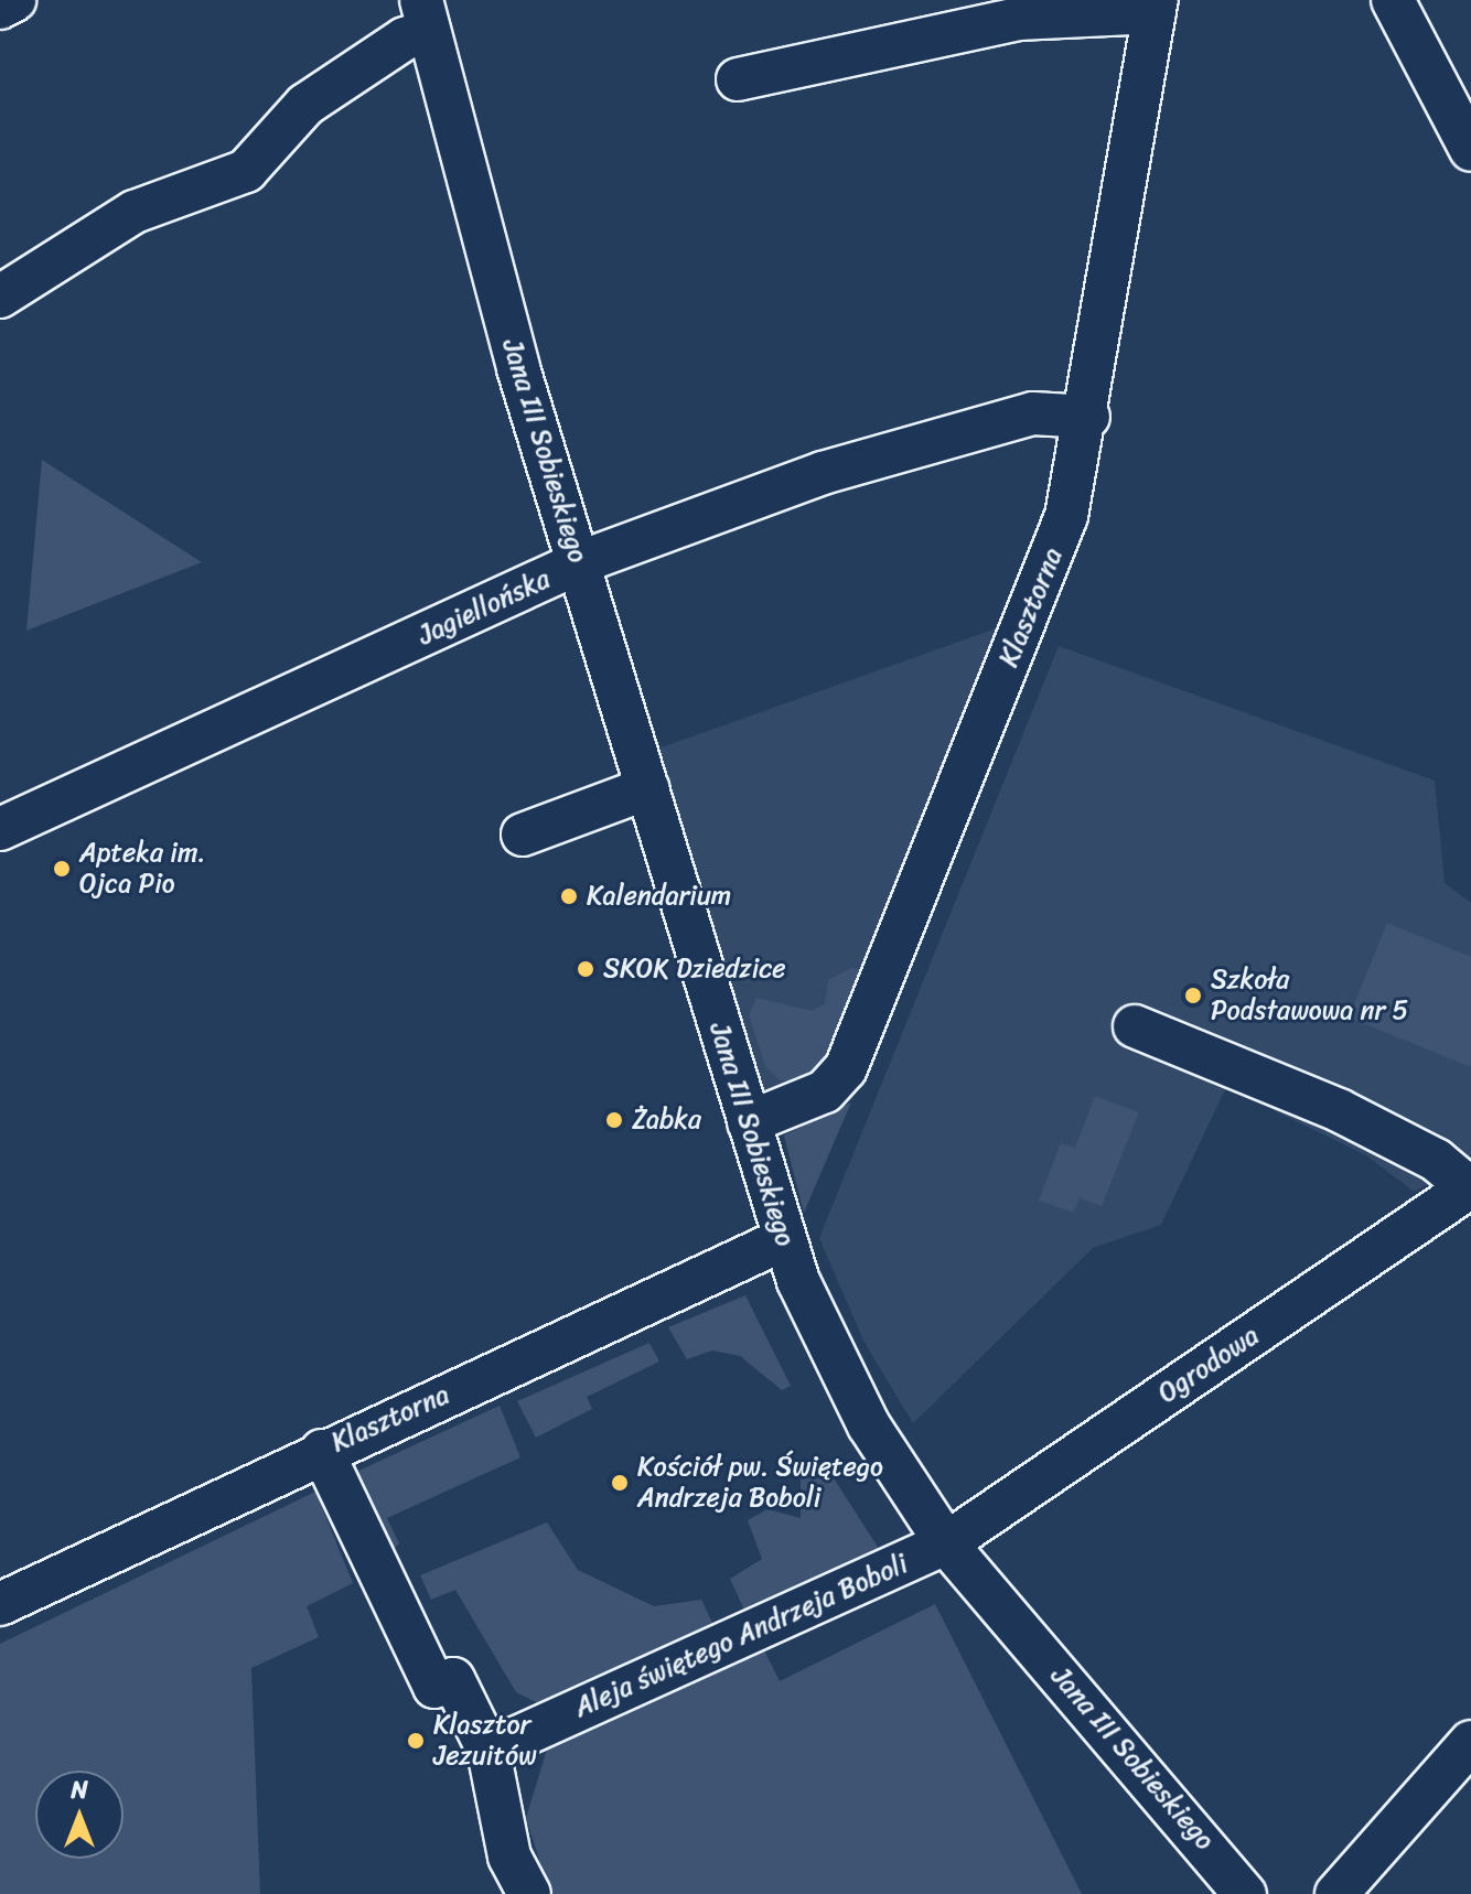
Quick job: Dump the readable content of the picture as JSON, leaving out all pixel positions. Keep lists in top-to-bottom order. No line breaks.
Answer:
{"streets":{"street":["Jana III Sobieskiego","Jagiellońska","Klasztorna","Ogrodowa","Aleja świętego Andrzeja Boboli"]},"crossings":[["Jana III Sobieskiego","Jagiellońska"],["Jana III Sobieskiego","Klasztorna"],["Jana III Sobieskiego","Ogrodowa"],["Jana III Sobieskiego","Aleja świętego Andrzeja Boboli"],["Jagiellońska","Klasztorna"],["Ogrodowa","Aleja świętego Andrzeja Boboli"]],"places":["Apteka im. Ojca Pio","Kalendarium","SKOK Dziedzice","Szkoła Podstawowa nr 5","Żabka","Kościół pw. Świętego Andrzeja Boboli","Klasztor Jezuitów"],"north":"top"}
